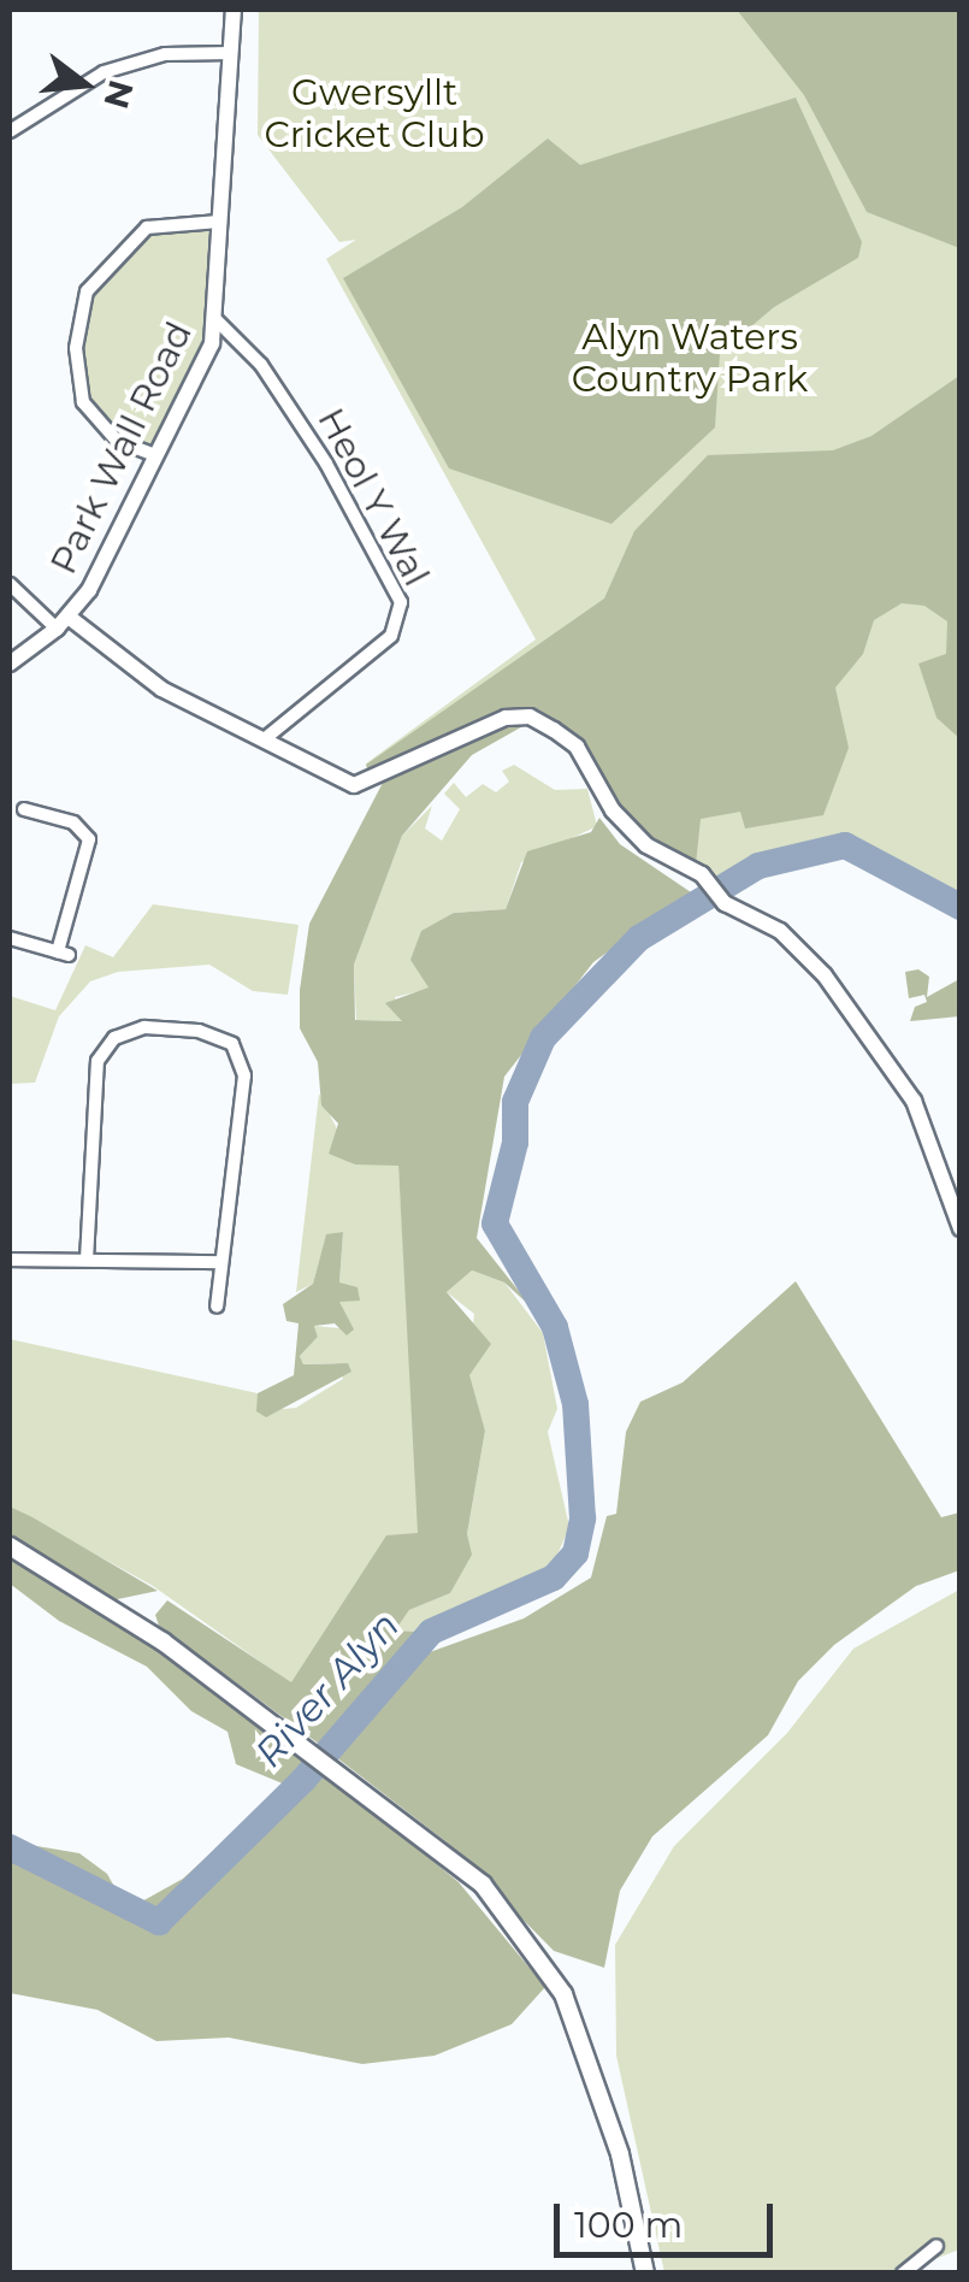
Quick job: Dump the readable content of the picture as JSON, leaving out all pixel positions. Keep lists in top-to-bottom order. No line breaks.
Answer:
{"streets":{"street":["Park Wall Road","Heol Y Wal"]},"crossings":[["Park Wall Road","Heol Y Wal"]],"water":["River Alyn"],"parks":["Gwersyllt Cricket Club","Alyn Waters Country Park"],"scale_bar":"100 m","north":"right"}
